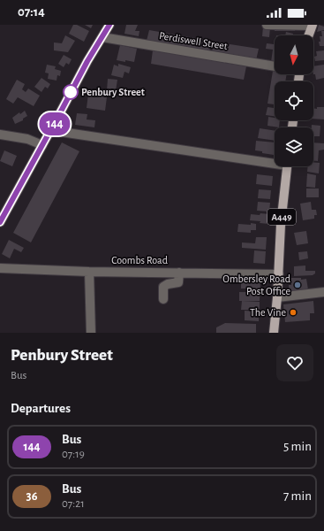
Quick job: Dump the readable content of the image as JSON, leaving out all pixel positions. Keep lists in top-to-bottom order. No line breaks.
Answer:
{"streets":{"main road":["A449"],"street":["Perdiswell Street","Coombs Road"]},"crossings":[["A449","Coombs Road"]],"places":["Penbury Street","Ombersley Road Post Office","The Vine"],"lines":["bus line 144"],"north":"bottom","page":{"status":"07:14","on_map":"144","heading":[["Penbury Street","Bus"],"Departures"],"list":[{"mark":"144","name":"Bus","note":"07:19","value":"5 min"},{"mark":"36","name":"Bus","note":"07:21","value":"7 min"}]}}
